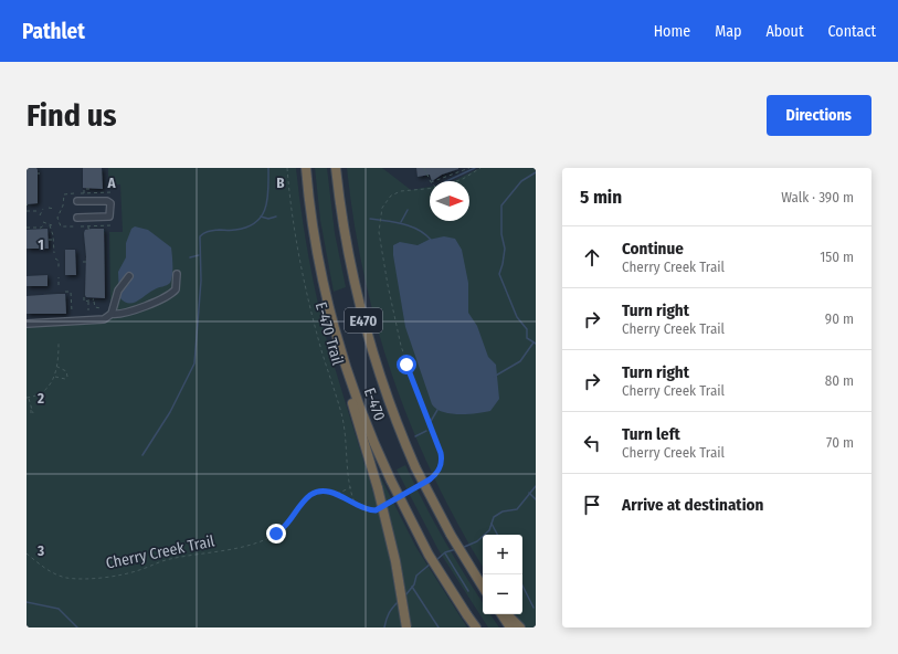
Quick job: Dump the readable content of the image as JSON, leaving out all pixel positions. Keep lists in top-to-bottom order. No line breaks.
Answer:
{"streets":{"highway":["E470","E-470"],"path":["E-470 Trail","Cherry Creek Trail"]},"crossings":[["E-470 Trail","Cherry Creek Trail"]],"north":"right","page":{"header":"Pathlet","nav":["Home","Map","About","Contact"],"buttons":"Directions","title":"Find us","heading":["5 min","Walk · 390 m"],"list":[["Continue","Cherry Creek Trail","150 m"],["Turn right","Cherry Creek Trail","90 m"],["Turn right","Cherry Creek Trail","80 m"],["Turn left","Cherry Creek Trail","70 m"],"Arrive at destination"],"map_buttons":["+","−"]},"grid":{"columns":["A","B"],"rows":["1","2","3"]}}
